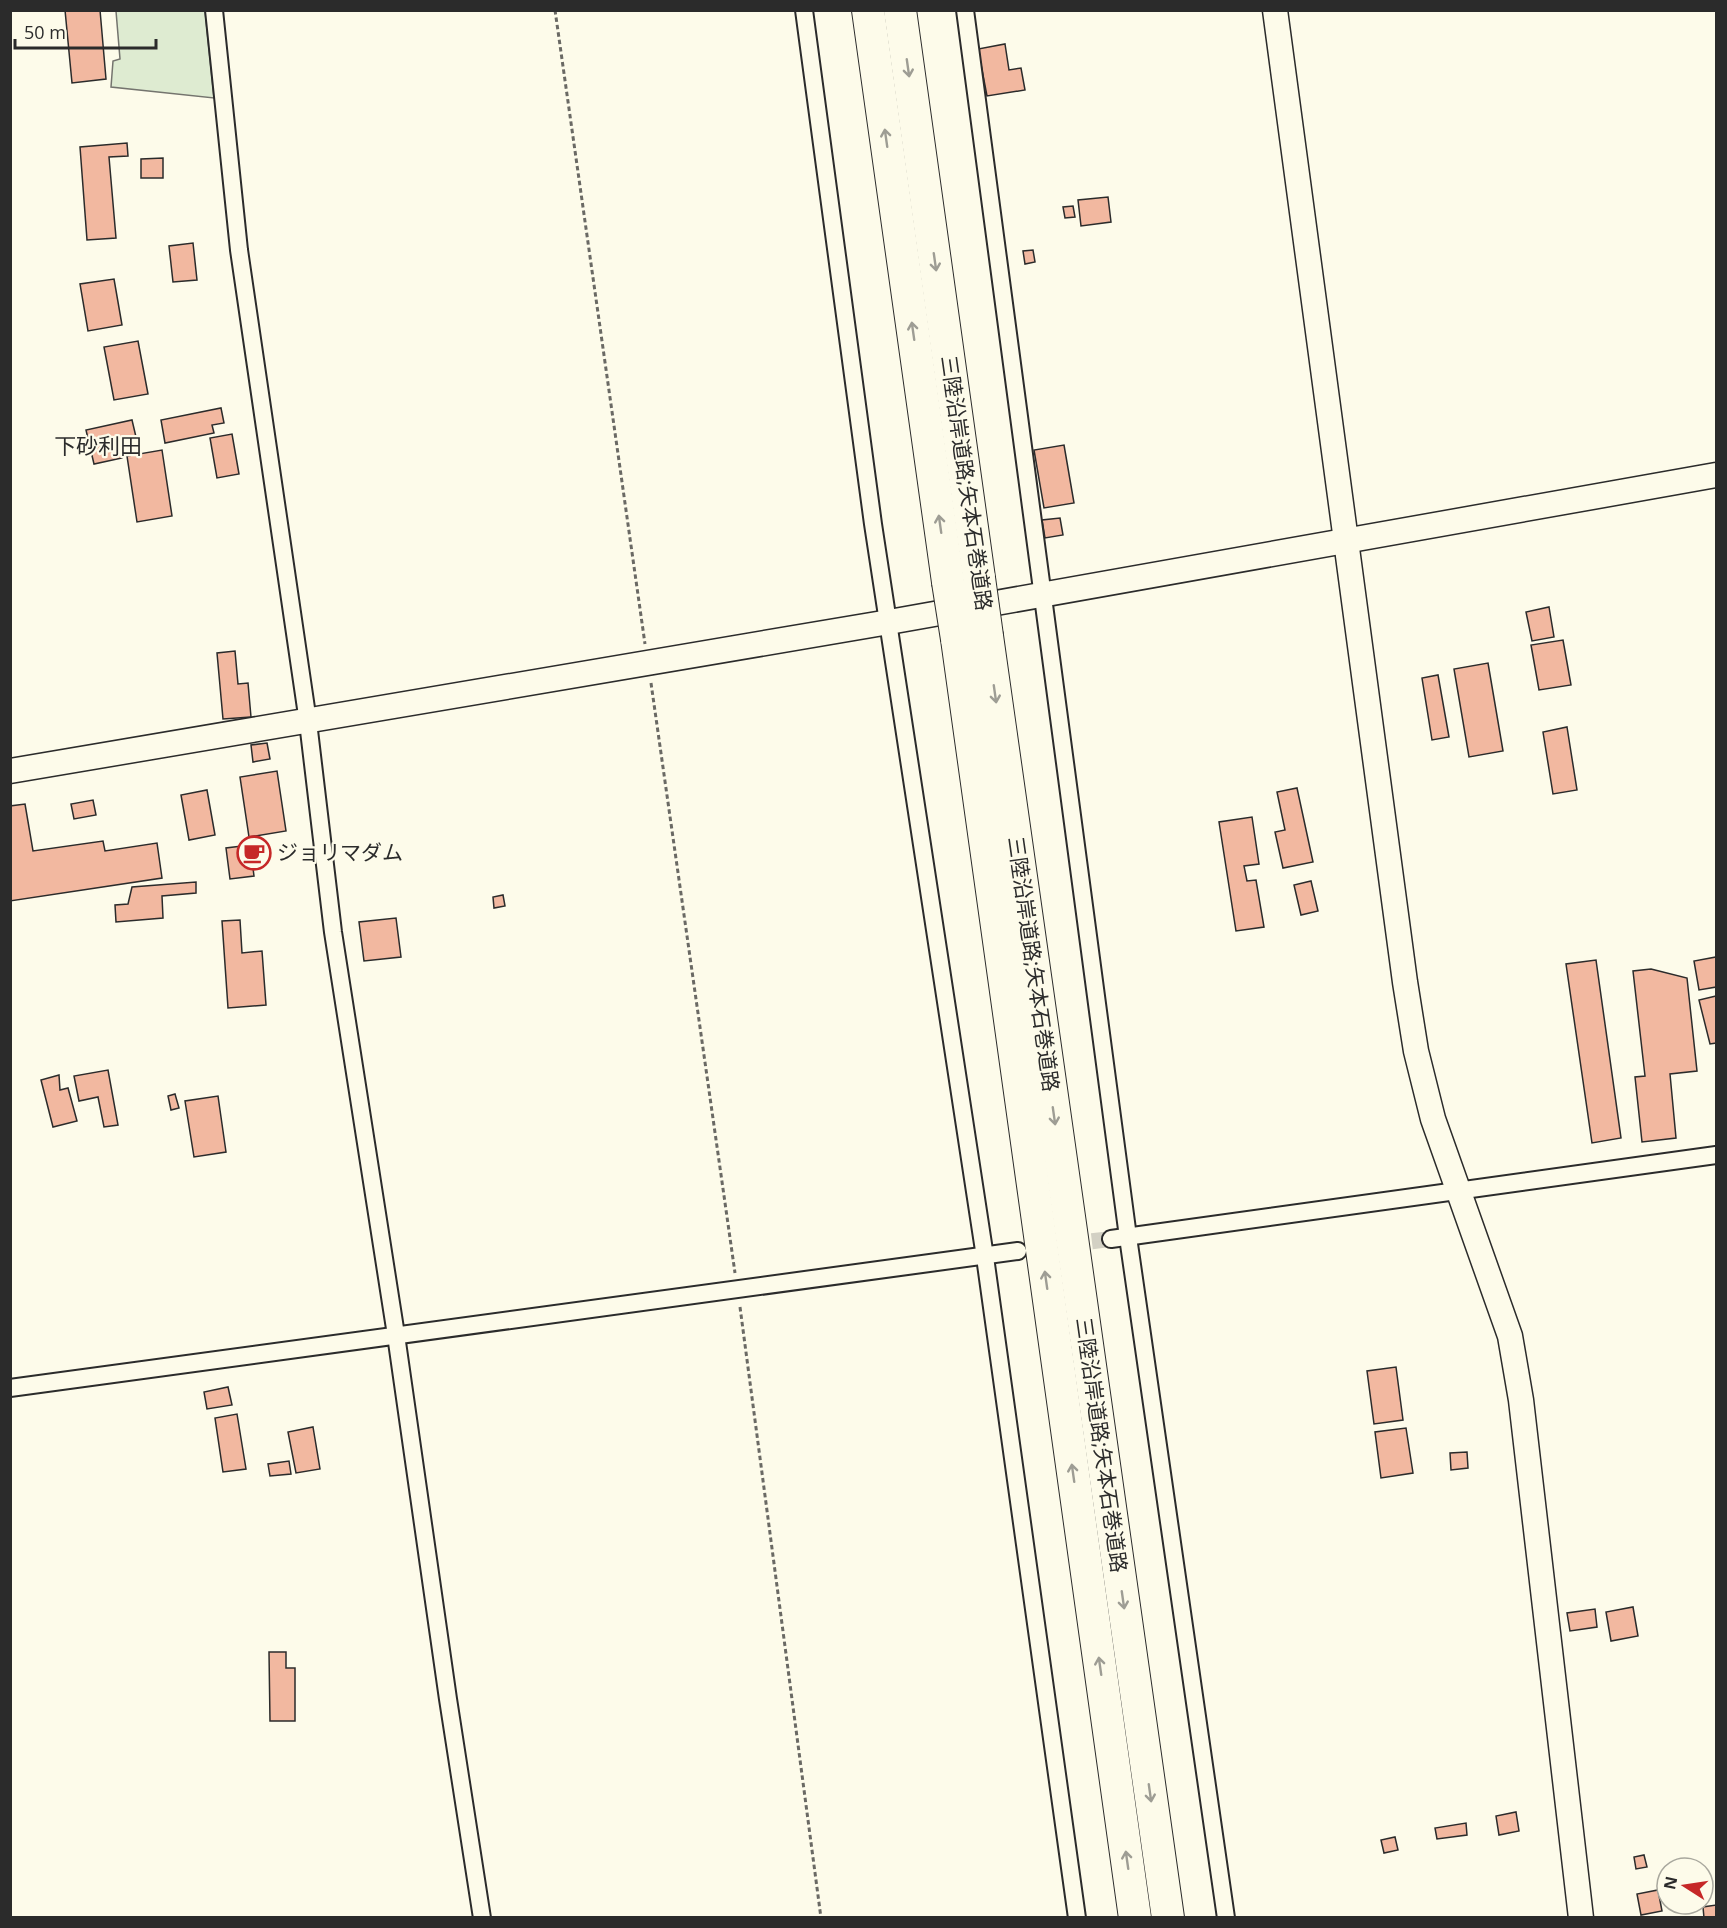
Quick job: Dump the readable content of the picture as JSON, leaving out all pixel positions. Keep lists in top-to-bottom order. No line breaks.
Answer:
{"streets":{"highway":["三陸沿岸道路;矢本石巻道路"]},"districts":["下砂利田"],"places":{"cafe":["ジョリマダム"]},"scale_bar":"50 m","north":"left"}
